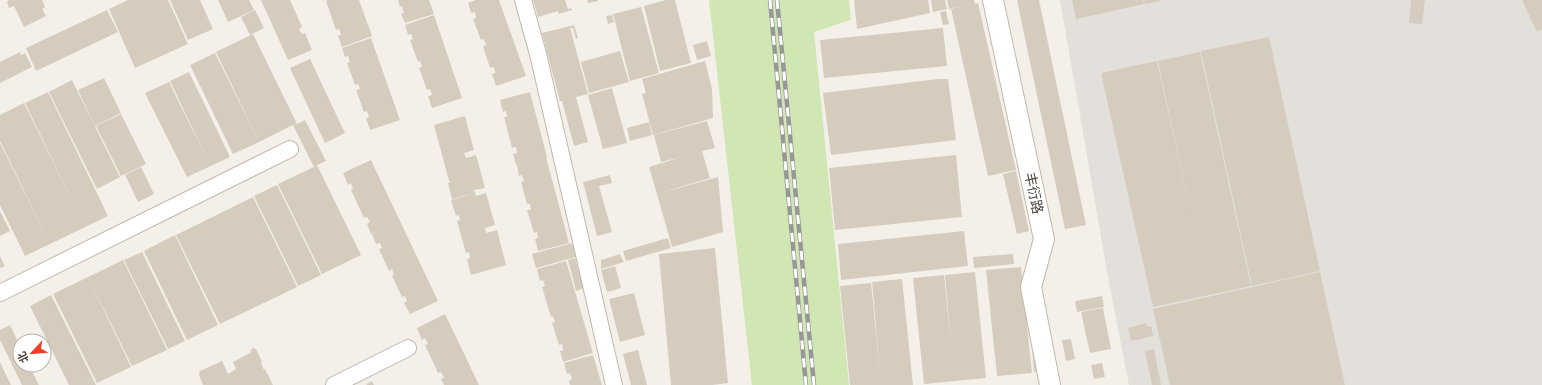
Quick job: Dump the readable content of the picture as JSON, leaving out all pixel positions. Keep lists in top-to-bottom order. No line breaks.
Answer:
{"streets":{"street":["丰衍路"]},"north":"bottom left"}
